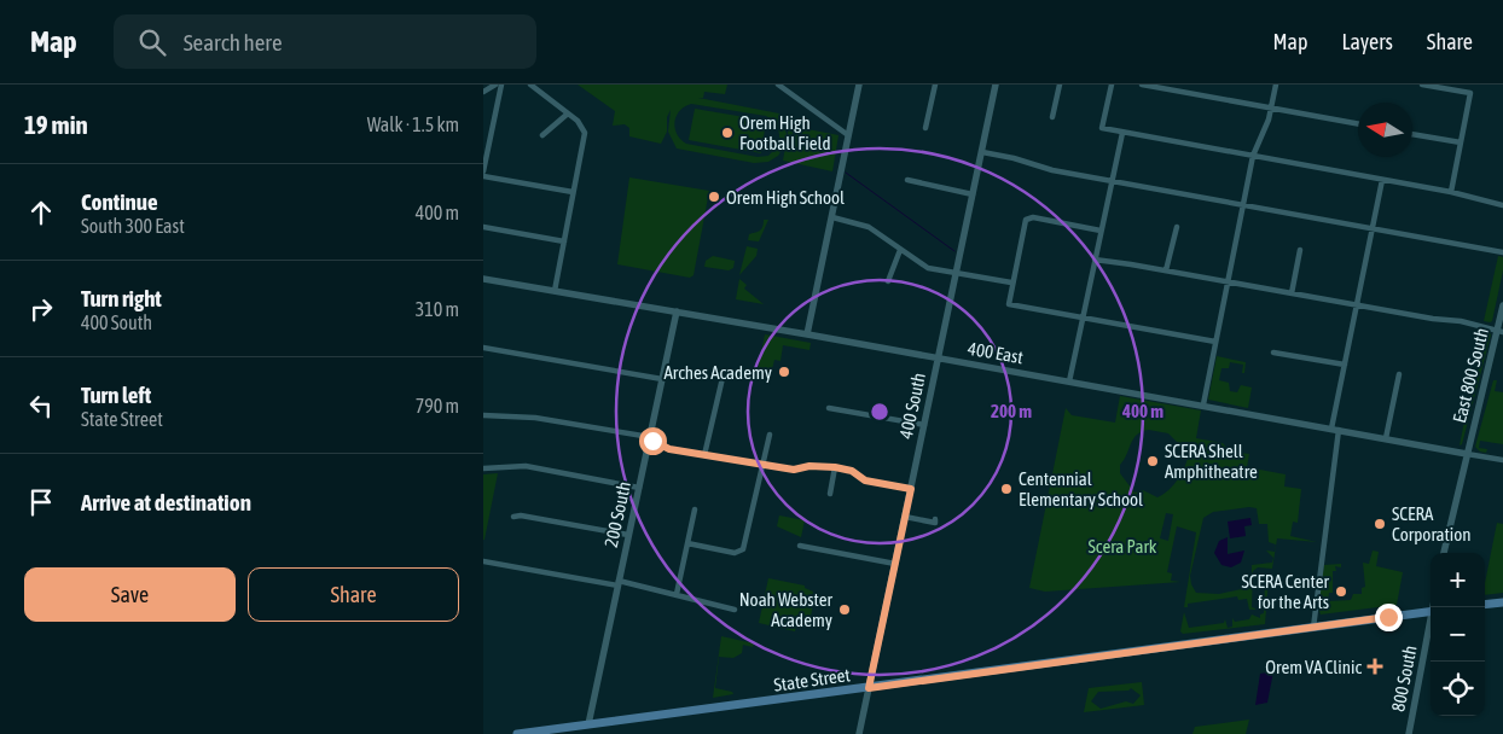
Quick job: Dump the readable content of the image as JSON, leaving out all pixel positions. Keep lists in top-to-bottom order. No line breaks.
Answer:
{"streets":{"main road":["State Street"],"street":["400 East","East 800 South","400 South","200 South","800 South"]},"crossings":[["400 East","East 800 South"],["400 East","400 South"],["400 East","200 South"],["400 South","State Street"],["200 South","State Street"]],"parks":["Scera Park"],"places":{"other":["Orem High Football Field","Orem High School","Arches Academy","SCERA Shell Amphitheatre","Centennial Elementary School","SCERA Corporation","SCERA Center for the Arts","Noah Webster Academy"],"health":["Orem VA Clinic"]},"north":"left","page":{"header":"Map","search":"Search here","nav":["Map","Layers","Share"],"heading":["19 min","Walk · 1.5 km"],"list":[["Continue","South 300 East","400 m"],["Turn right","400 South","310 m"],["Turn left","State Street","790 m"],"Arrive at destination"],"buttons":["Save","Share"],"map_buttons":["+","−"]},"rings":["200 m","400 m"]}
